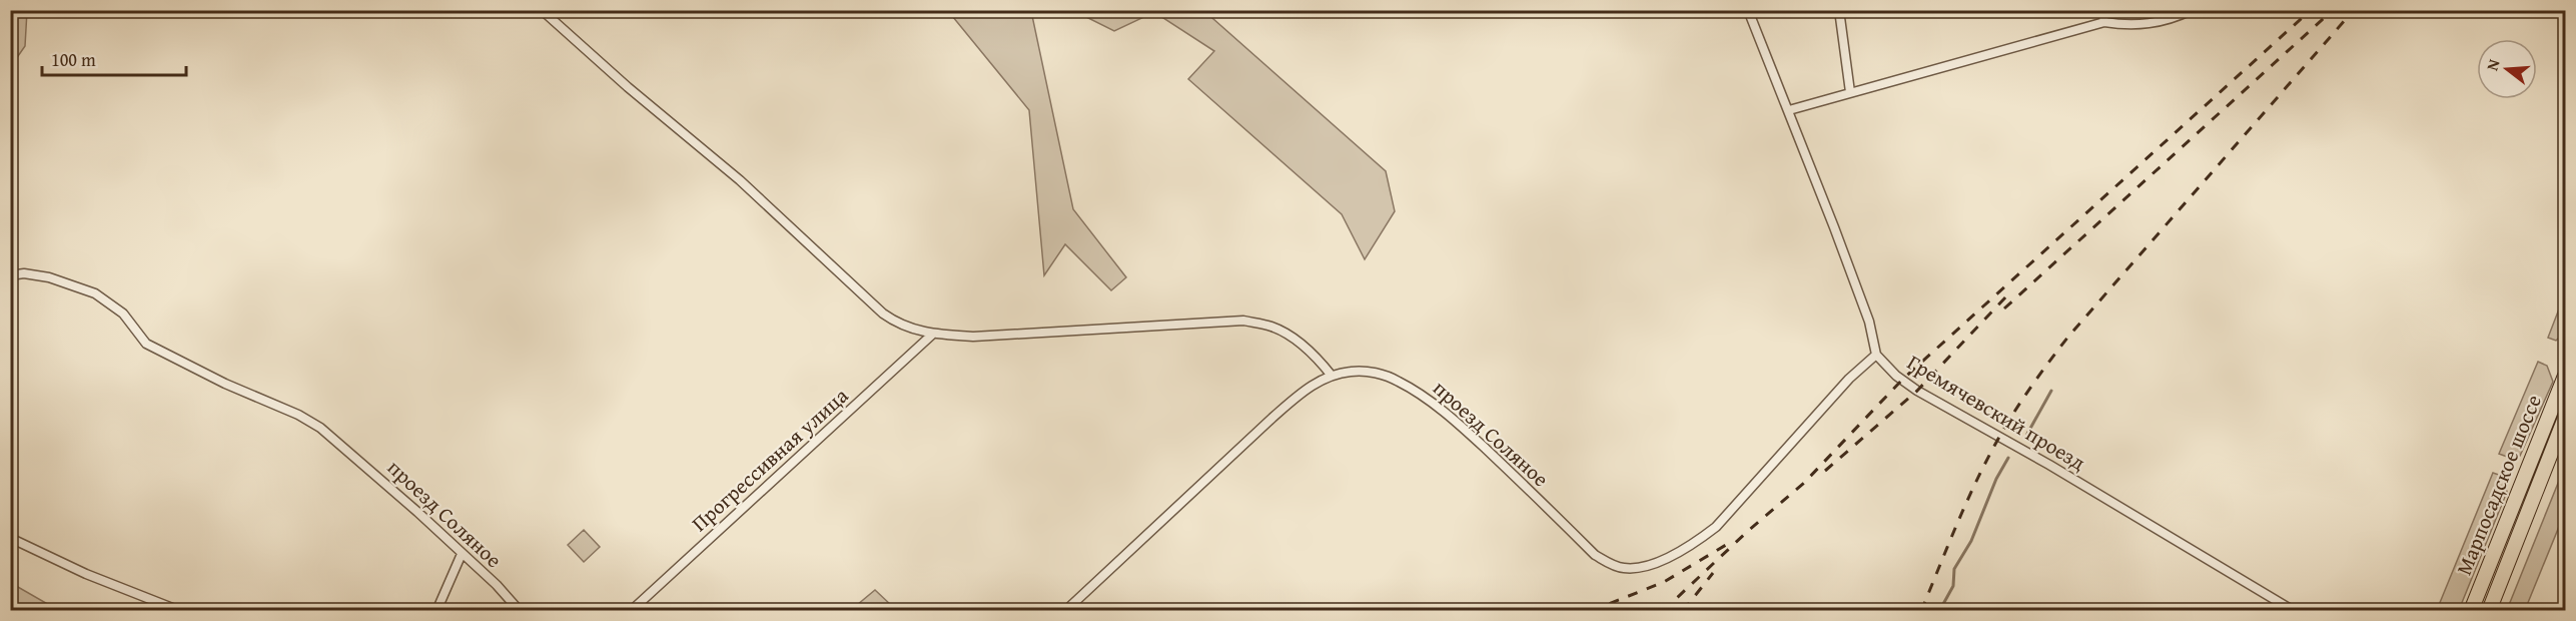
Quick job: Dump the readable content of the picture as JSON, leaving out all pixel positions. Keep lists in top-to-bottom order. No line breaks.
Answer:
{"streets":{"main road":["Марпосадское шоссе"],"street":["Гремячевский проезд","проезд Соляное","Прогрессивная улица"]},"crossings":[["Гремячевский проезд","проезд Соляное"]],"scale_bar":"100 m","north":"left"}
